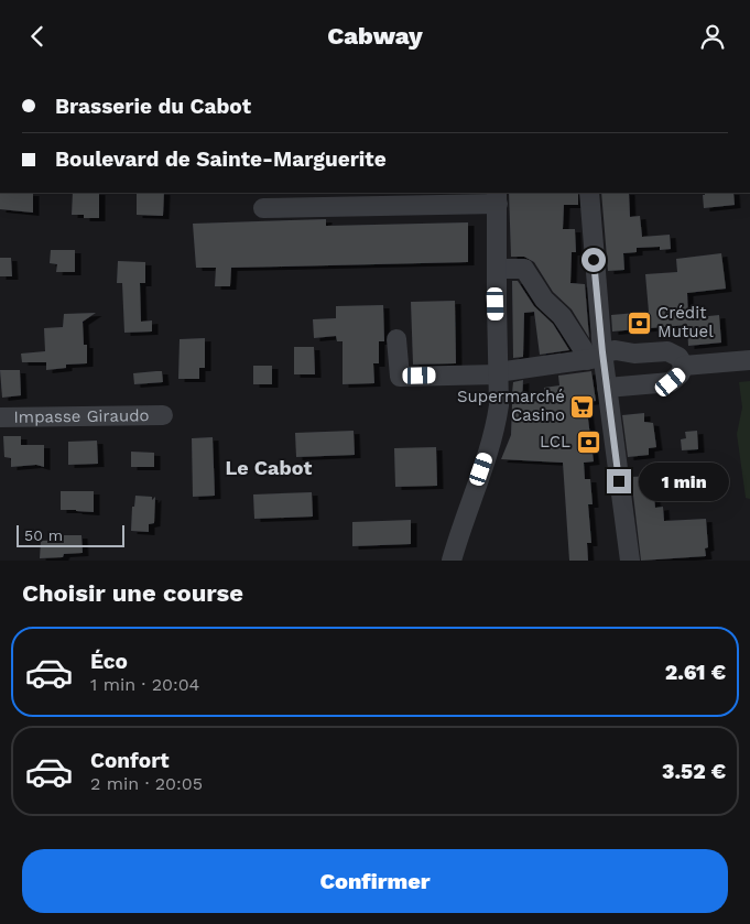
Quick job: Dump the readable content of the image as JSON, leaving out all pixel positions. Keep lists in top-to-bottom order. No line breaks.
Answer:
{"streets":{"street":["Impasse Giraudo"]},"districts":["Le Cabot"],"places":{"bank":["Crédit Mutuel","LCL"],"supermarket":["Supermarché Casino"]},"scale_bar":"50 m","page":{"header":"Cabway","banner":["Brasserie du Cabot","Boulevard de Sainte-Marguerite"],"bubble":"1 min","scale":"50 m","heading":"Choisir une course","list":[{"name":"Éco","note":"1 min · 20:04","value":"2.61 €"},{"name":"Confort","note":"2 min · 20:05","value":"3.52 €"}],"buttons":"Confirmer"}}
